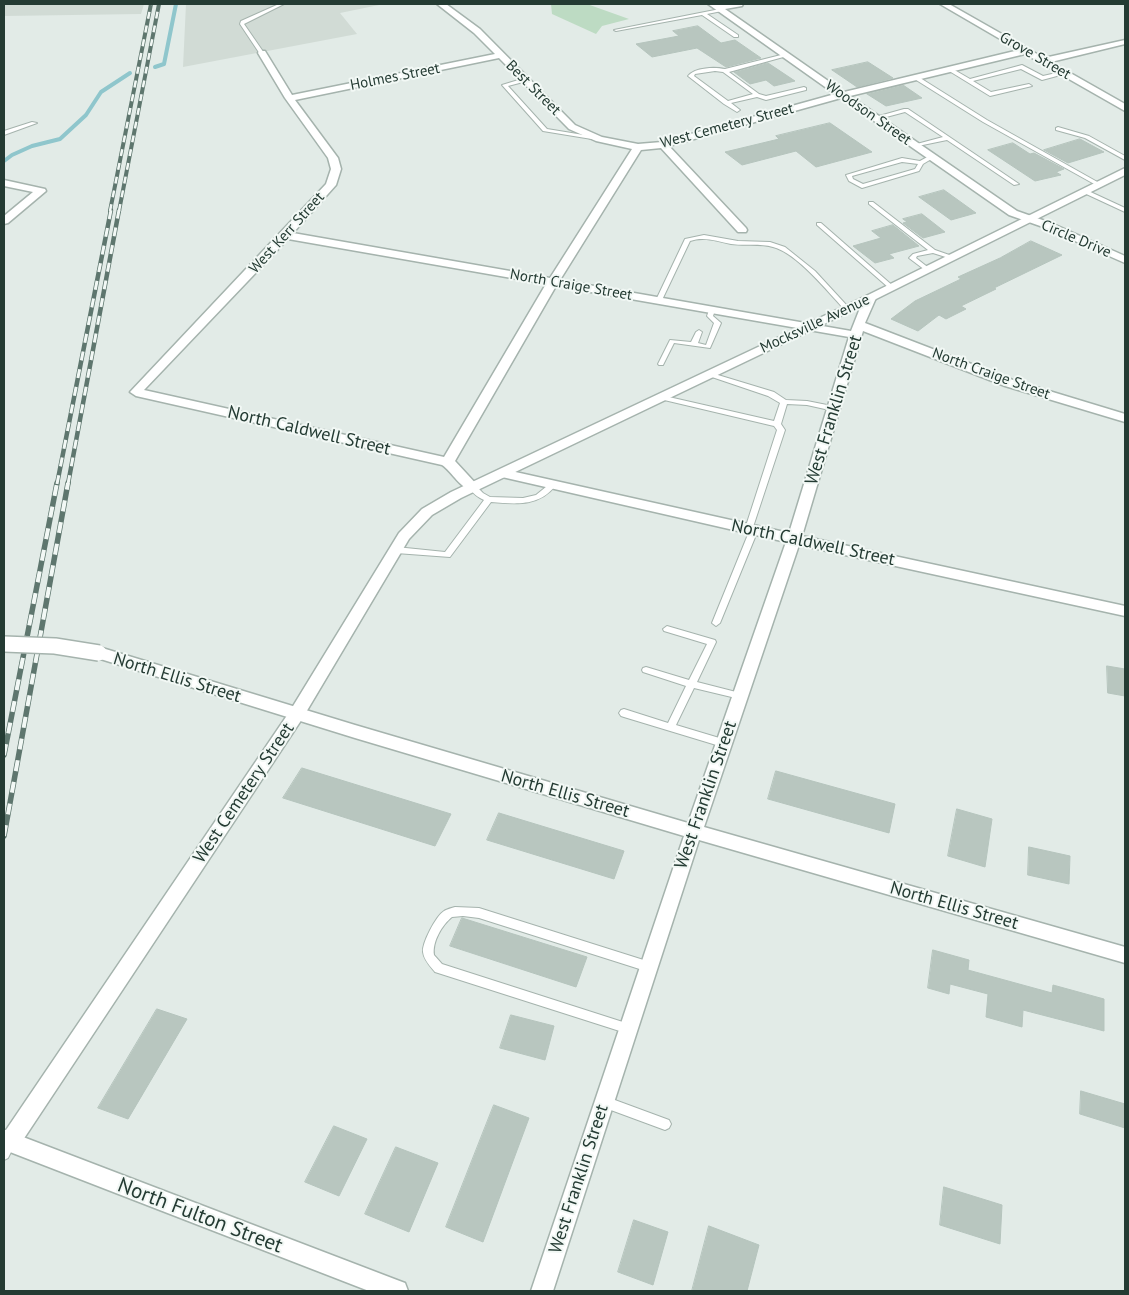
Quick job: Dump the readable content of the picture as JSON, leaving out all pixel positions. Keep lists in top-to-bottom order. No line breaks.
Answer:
{"streets":{"street":["Grove Street","Holmes Street","Best Street","Woodson Street","West Cemetery Street","West Kerr Street","Circle Drive","North Craige Street","Mocksville Avenue","West Franklin Street","North Caldwell Street","North Ellis Street","North Fulton Street"]},"crossings":[["Grove Street","West Cemetery Street"],["Holmes Street","Best Street"],["Holmes Street","West Kerr Street"],["Best Street","West Cemetery Street"],["Woodson Street","West Cemetery Street"],["Woodson Street","Circle Drive"],["Woodson Street","Mocksville Avenue"],["West Cemetery Street","North Craige Street"],["West Cemetery Street","Mocksville Avenue"],["West Cemetery Street","North Caldwell Street"],["West Cemetery Street","North Ellis Street"],["West Cemetery Street","North Fulton Street"],["West Kerr Street","North Craige Street"],["West Kerr Street","North Caldwell Street"],["Circle Drive","Mocksville Avenue"],["North Craige Street","Mocksville Avenue"],["North Craige Street","West Franklin Street"],["Mocksville Avenue","West Franklin Street"],["Mocksville Avenue","North Caldwell Street"],["West Franklin Street","North Caldwell Street"],["West Franklin Street","North Ellis Street"]]}
